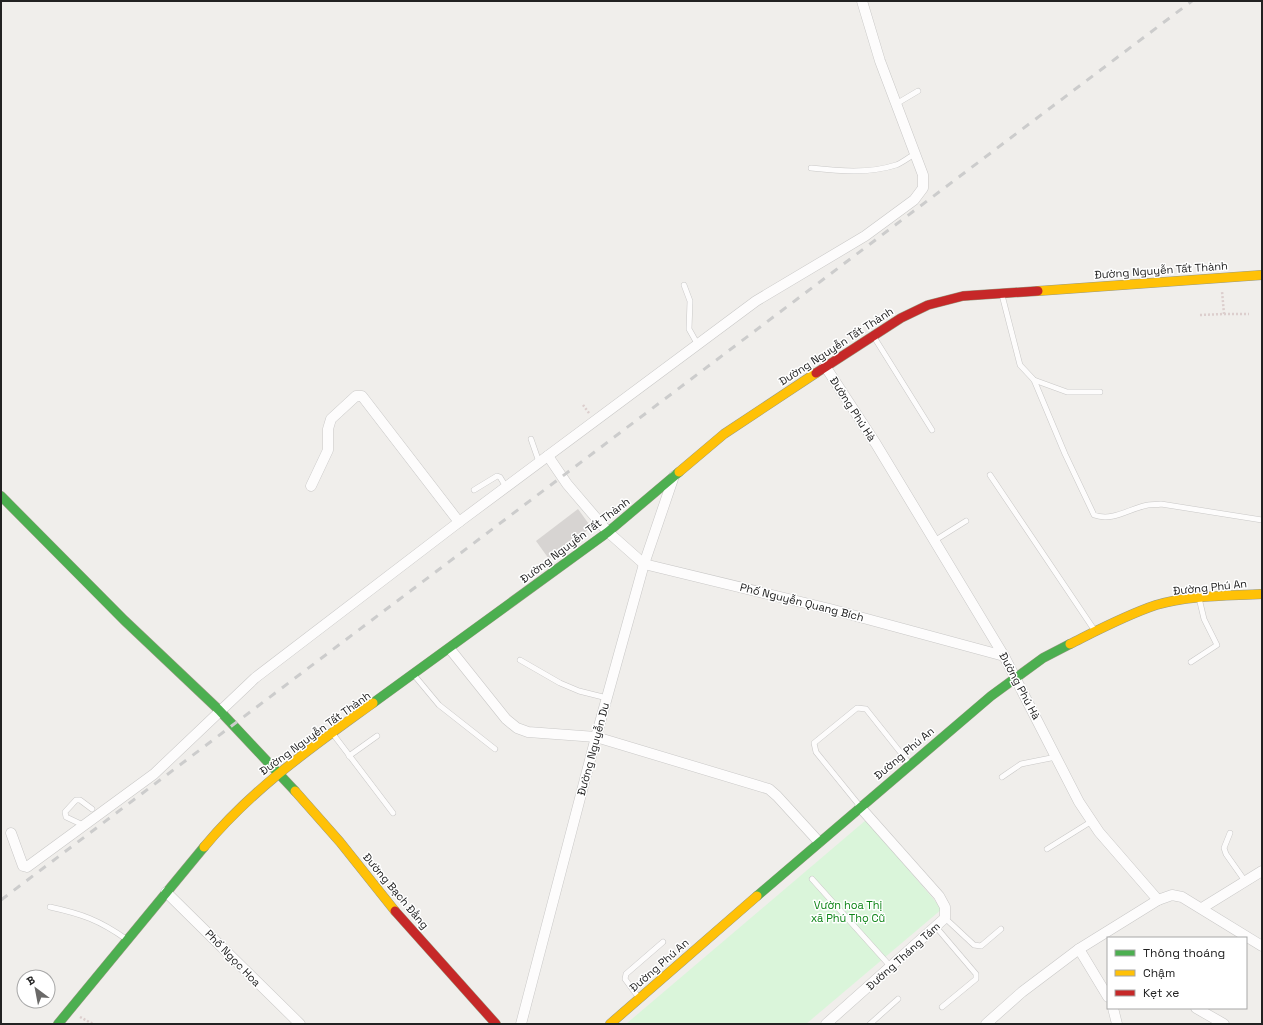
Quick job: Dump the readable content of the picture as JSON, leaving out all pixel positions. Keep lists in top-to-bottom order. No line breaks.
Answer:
{"streets":{"street":["Đường Nguyễn Tất Thành","Đường Phú Hà","Đường Phú An","Phố Nguyễn Quang Bích","Đường Nguyễn Du","Đường Bạch Đằng","Đường Tháng Tám","Phố Ngọc Hoa"]},"crossings":[["Đường Nguyễn Tất Thành","Đường Phú Hà"],["Đường Nguyễn Tất Thành","Phố Nguyễn Quang Bích"],["Đường Nguyễn Tất Thành","Đường Nguyễn Du"],["Đường Nguyễn Tất Thành","Đường Bạch Đằng"],["Đường Nguyễn Tất Thành","Phố Ngọc Hoa"],["Đường Phú Hà","Đường Phú An"],["Đường Phú Hà","Phố Nguyễn Quang Bích"],["Đường Phú An","Đường Tháng Tám"],["Phố Nguyễn Quang Bích","Đường Nguyễn Du"]],"parks":["Vườn hoa Thị xã Phú Thọ Cũ"],"legend":["Thông thoáng","Chậm","Kẹt xe"],"north":"top left"}
